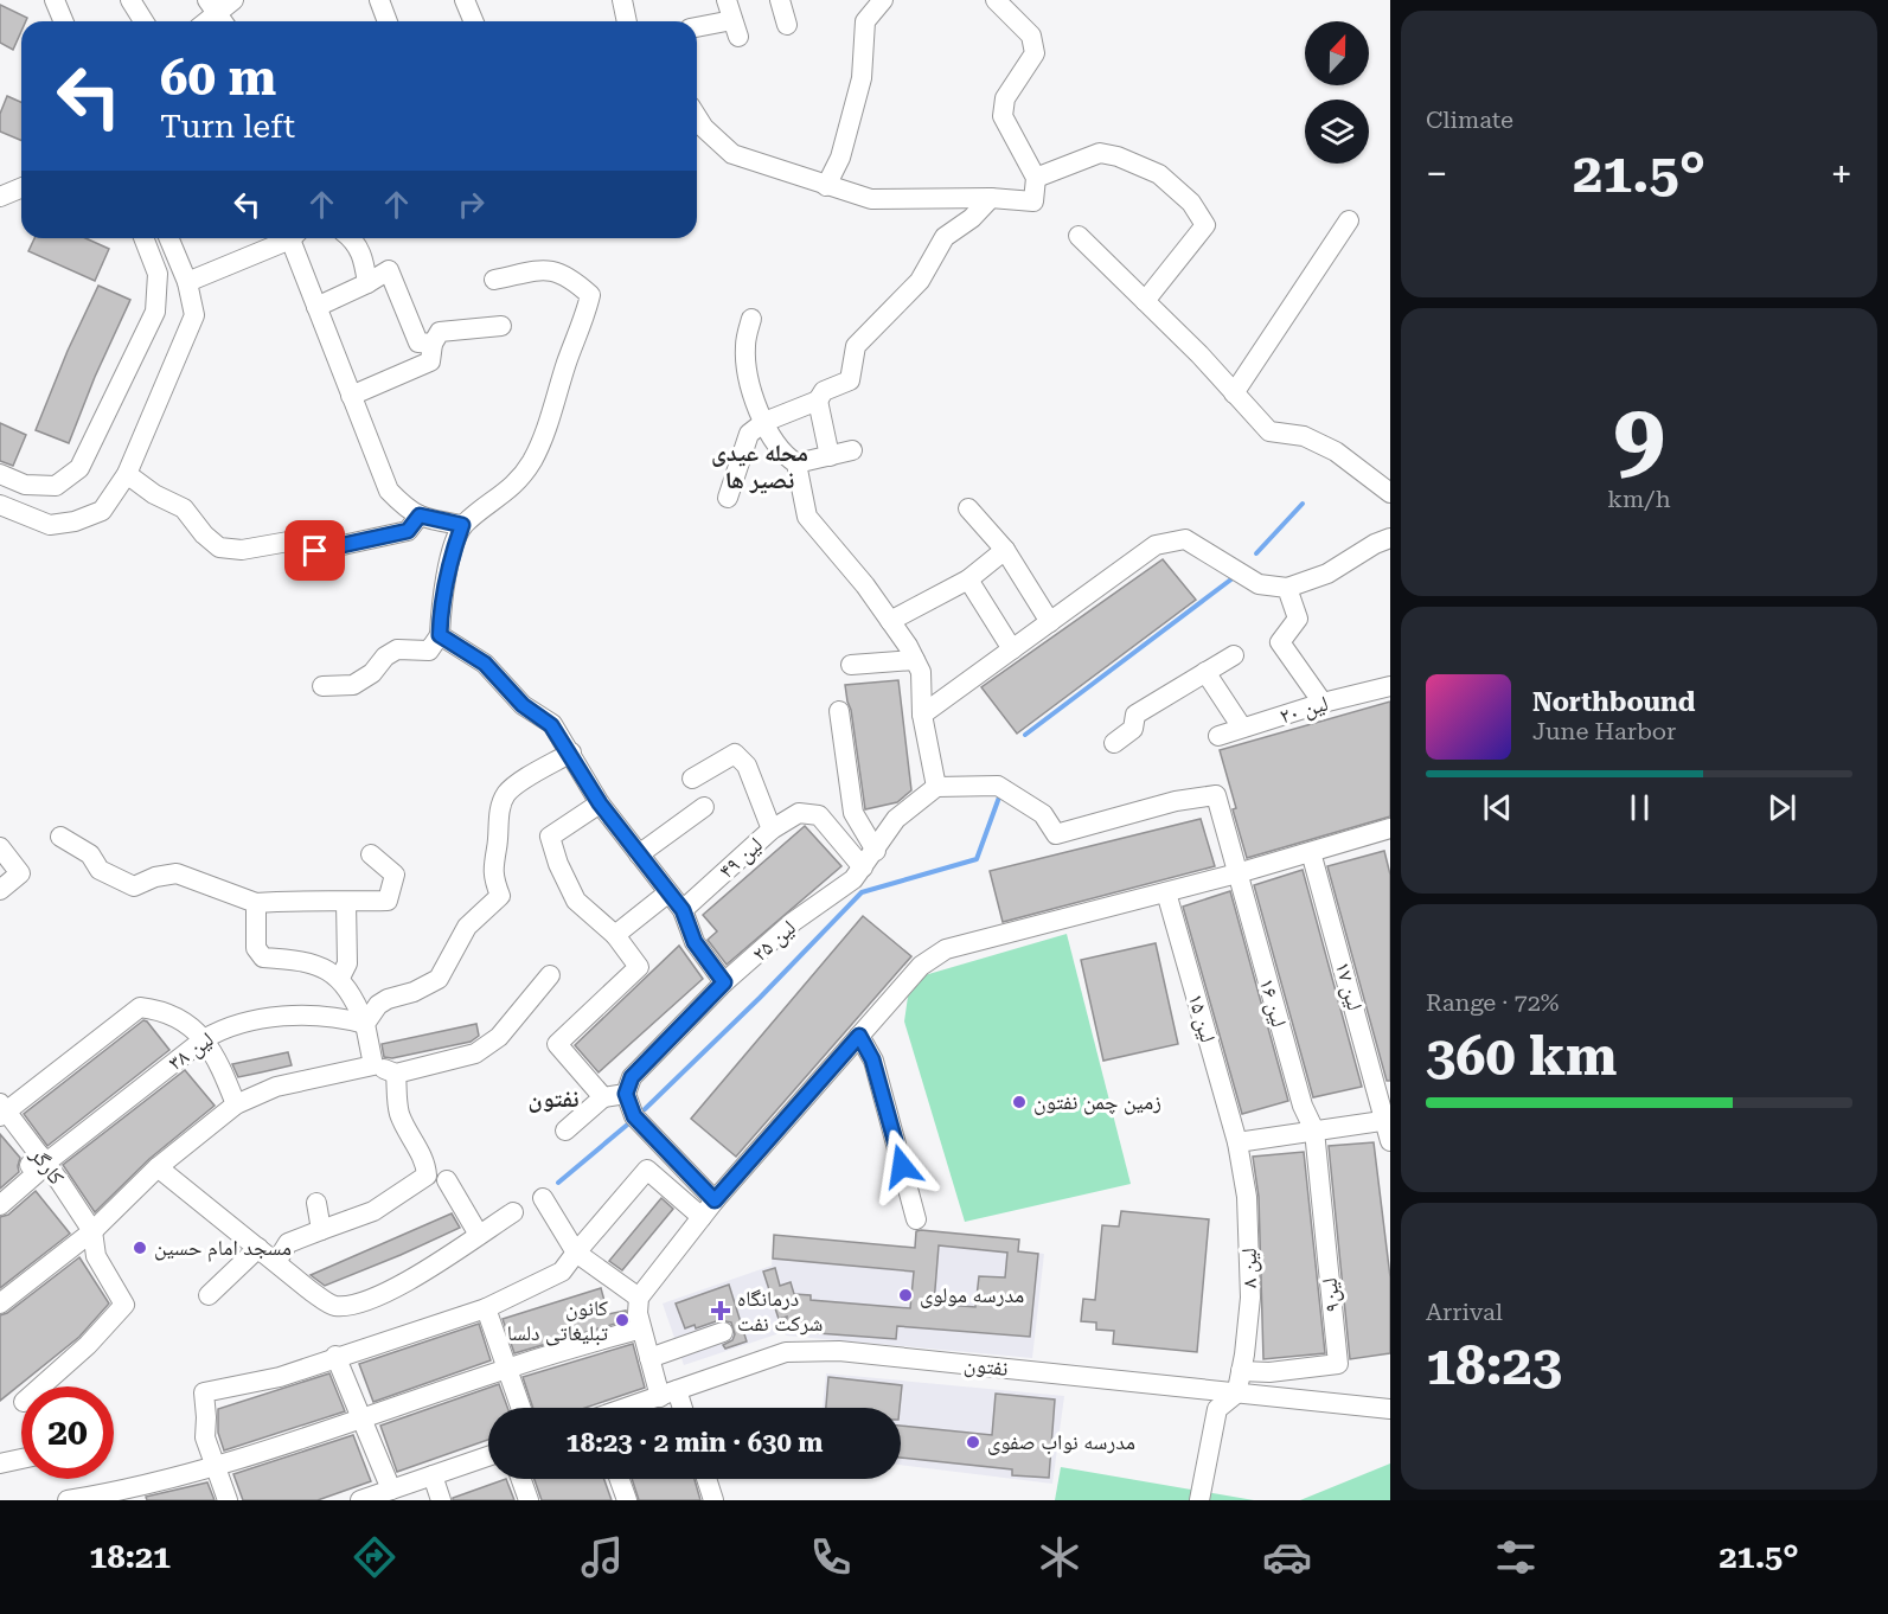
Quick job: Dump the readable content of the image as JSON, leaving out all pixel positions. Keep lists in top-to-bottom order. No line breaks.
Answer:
{"streets":{"street":["لین ۲۰","لین ۴۹","لین ۲۵","لین ۱۷","لین ۱۶","لین ۱۵","لین ۳۸","کارگر","لین ۸","لین۹","نفتون"]},"crossings":[["لین ۴۹","لین ۲۵"],["لین ۲۵","لین ۱۶"],["لین ۱۶","لین۹"],["لین ۱۵","لین ۸"],["لین ۳۸","کارگر"],["لین ۸","لین۹"],["لین ۸","نفتون"]],"districts":["محله عیدی نصیر ها","نفتون"],"places":{"other":["زمین چمن نفتون","مسجد امام حسین","مدرسه مولوی","کانون تبلیغاتی دلسا","مدرسه نواب صفوی"],"health":["درمانگاه شرکت نفت"]},"north":"top","page":{"tile":["Climate",["9","km/h"],["Range · 72%","360 km"],["Arrival","18:23"]],"turn":["60 m","Turn left"],"heat":["−","21.5°","+"],"song":["Northbound","June Harbor"],"limit":"20","trip":"18:23 · 2 min · 630 m","tabs":["18:21","21.5°"]}}
